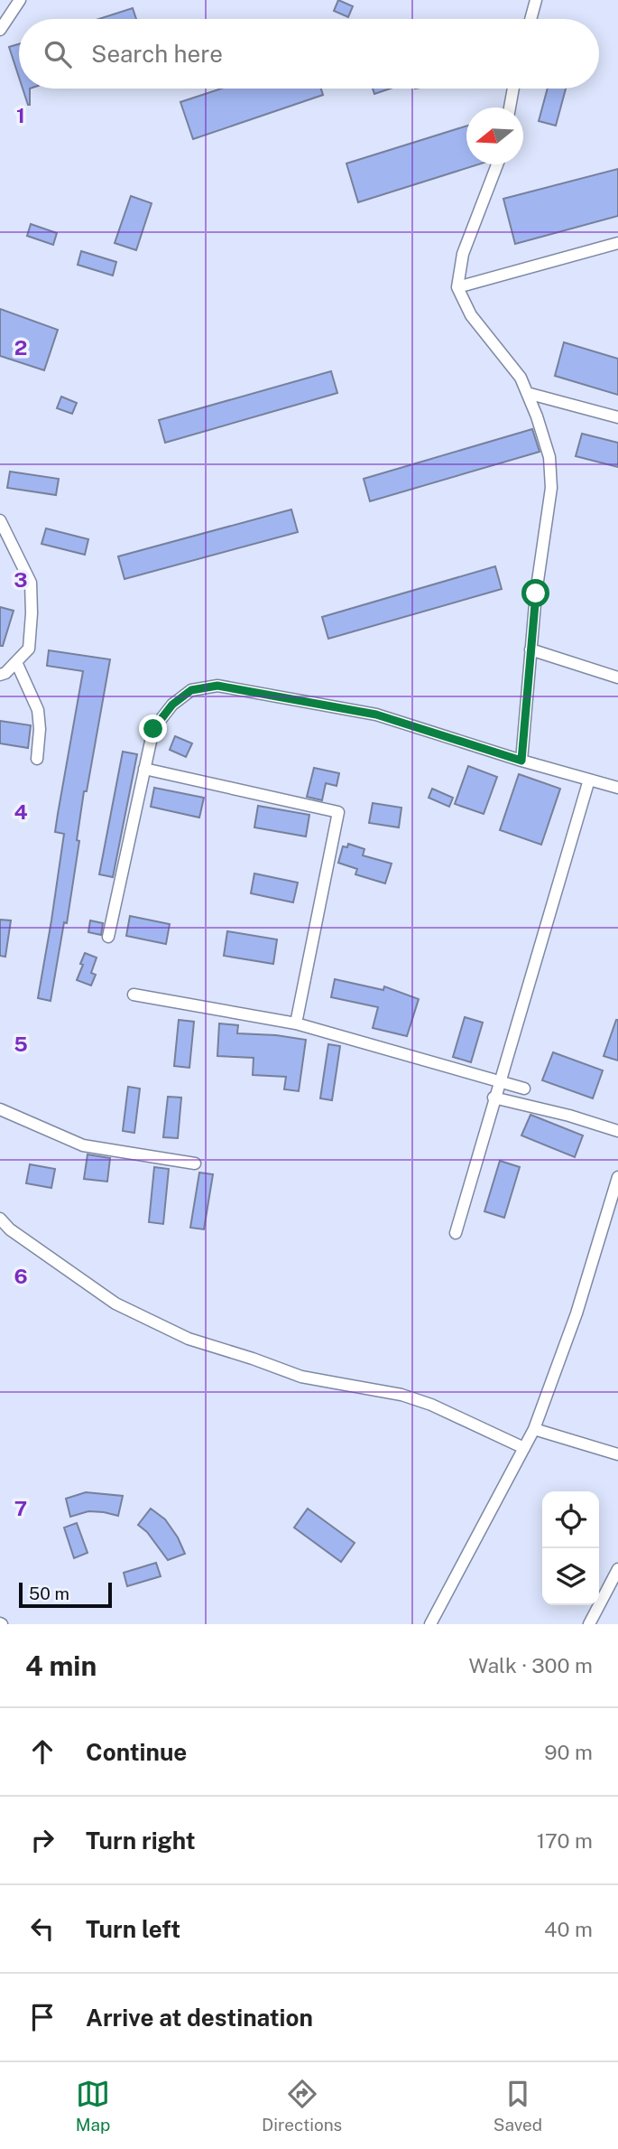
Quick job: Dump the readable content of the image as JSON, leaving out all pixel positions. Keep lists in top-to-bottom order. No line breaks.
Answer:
{"scale_bar":"50 m","north":"left","page":{"search":"Search here","scale":"50 m","heading":["4 min","Walk · 300 m"],"list":[["Continue","90 m"],["Turn right","170 m"],["Turn left","40 m"],"Arrive at destination"],"nav":["Map","Directions","Saved"]},"grid":{"rows":["1","2","3","4","5","6","7"]}}
